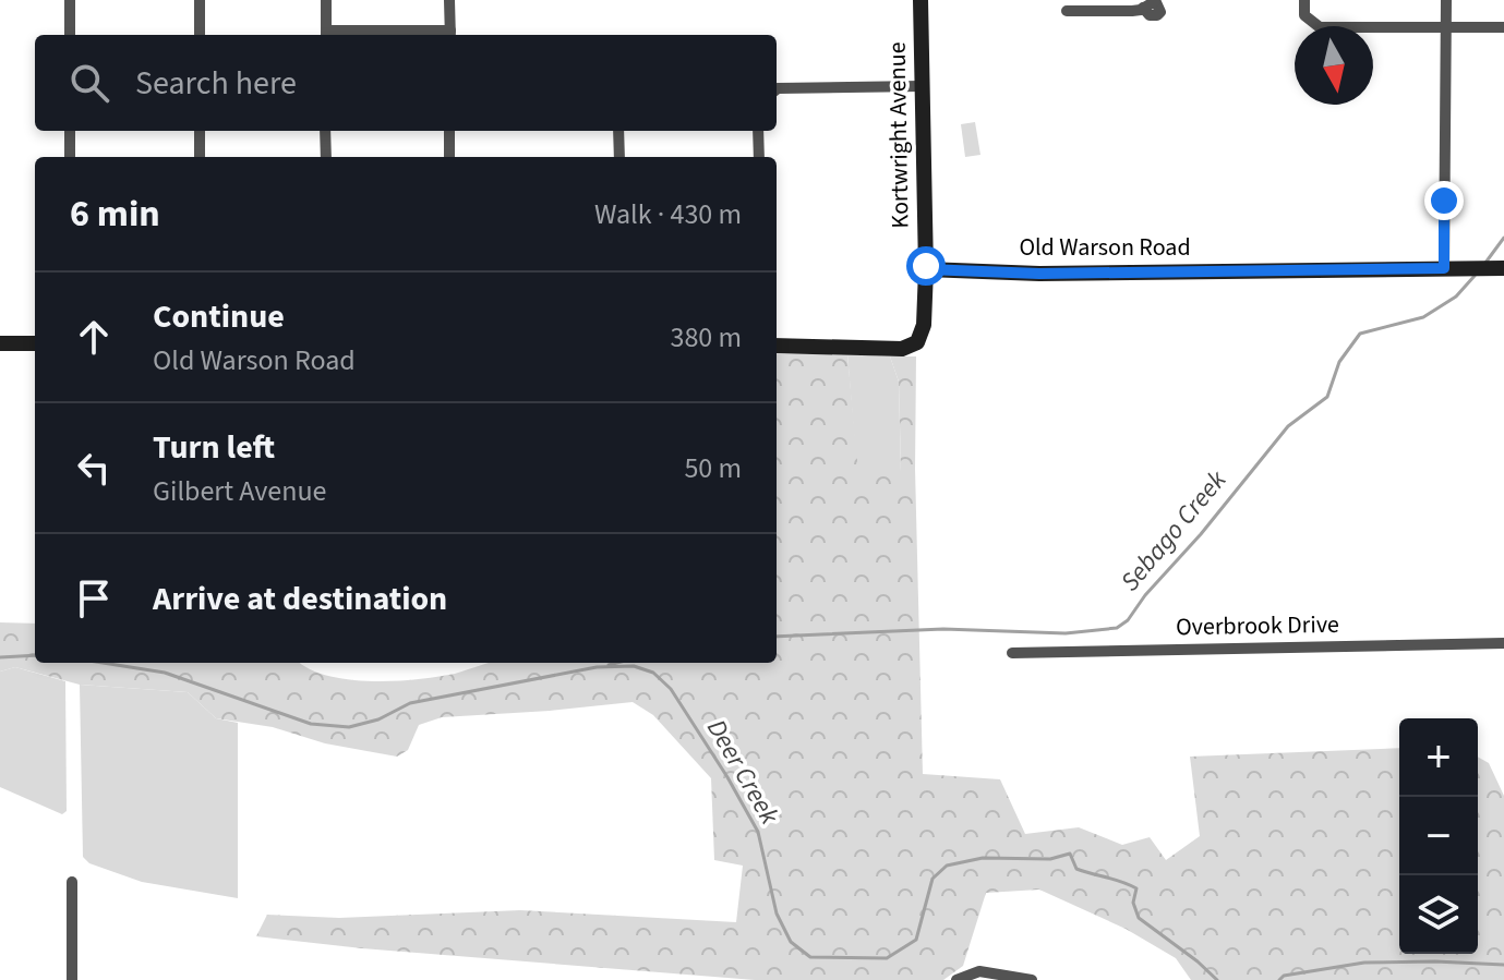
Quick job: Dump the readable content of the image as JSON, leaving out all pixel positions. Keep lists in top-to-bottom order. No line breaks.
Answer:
{"streets":{"street":["Kortwright Avenue","Old Warson Road","Overbrook Drive"]},"crossings":[["Kortwright Avenue","Old Warson Road"]],"water":["Sebago Creek","Deer Creek"],"north":"bottom","page":{"search":"Search here","heading":["6 min","Walk · 430 m"],"list":[["Continue","Old Warson Road","380 m"],["Turn left","Gilbert Avenue","50 m"],"Arrive at destination"],"map_buttons":["+","−"]}}
